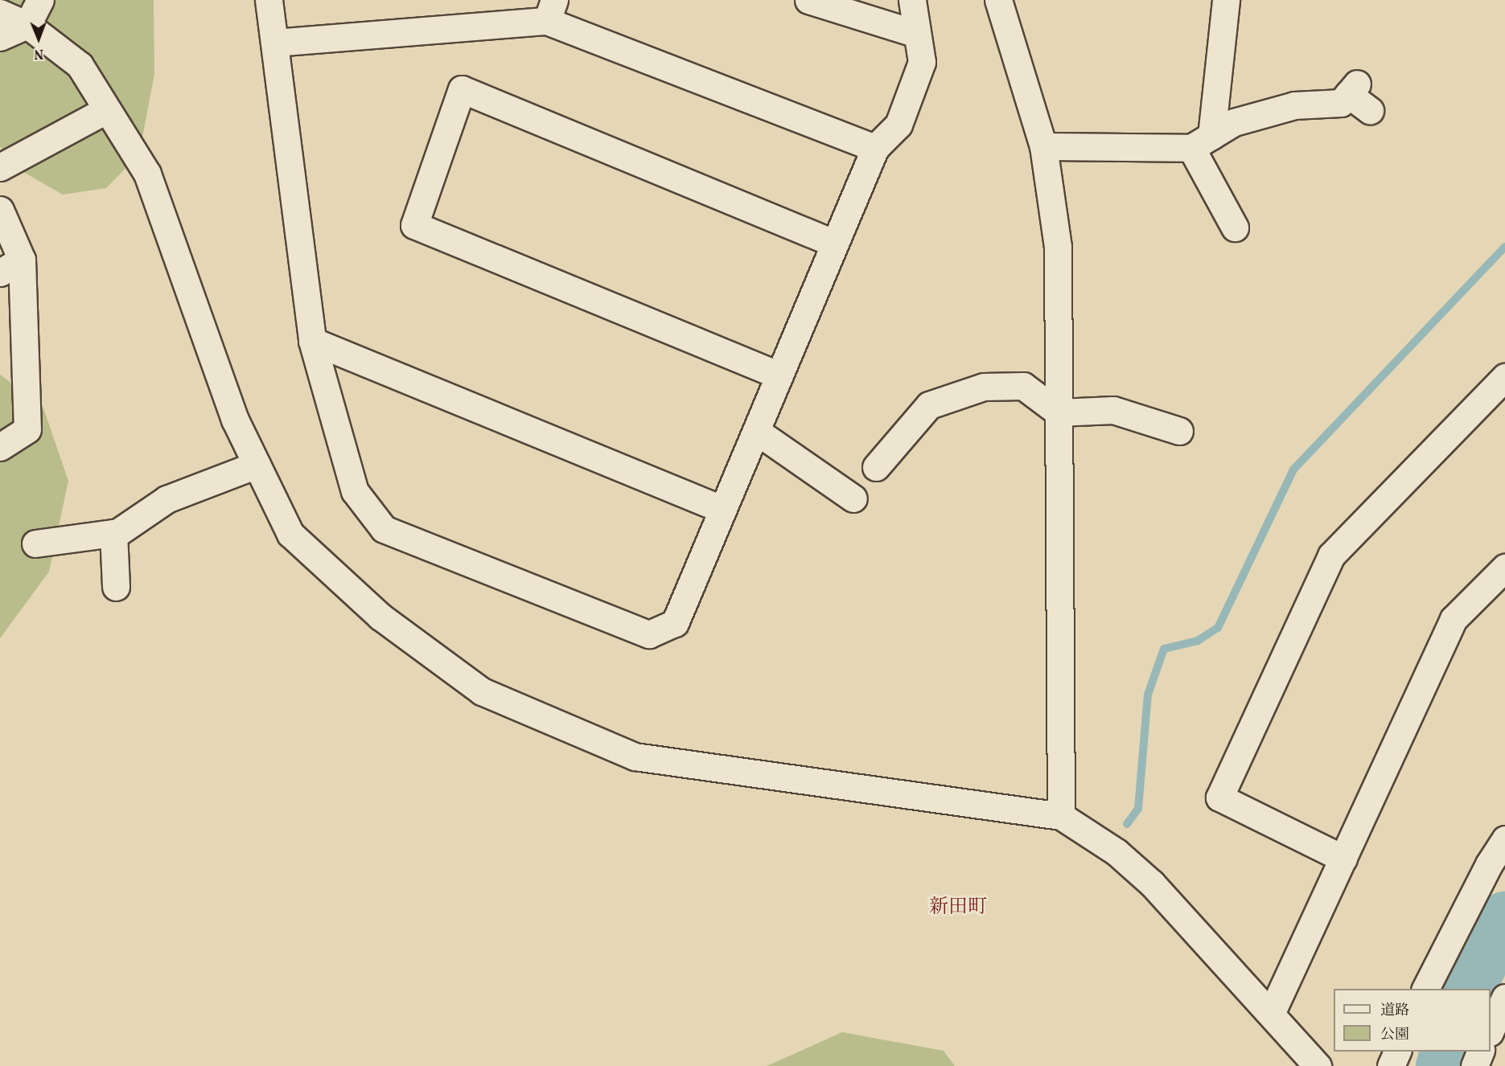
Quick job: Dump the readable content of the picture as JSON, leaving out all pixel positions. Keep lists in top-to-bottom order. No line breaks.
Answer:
{"districts":["新田町"],"legend":["道路","公園"],"north":"bottom"}
